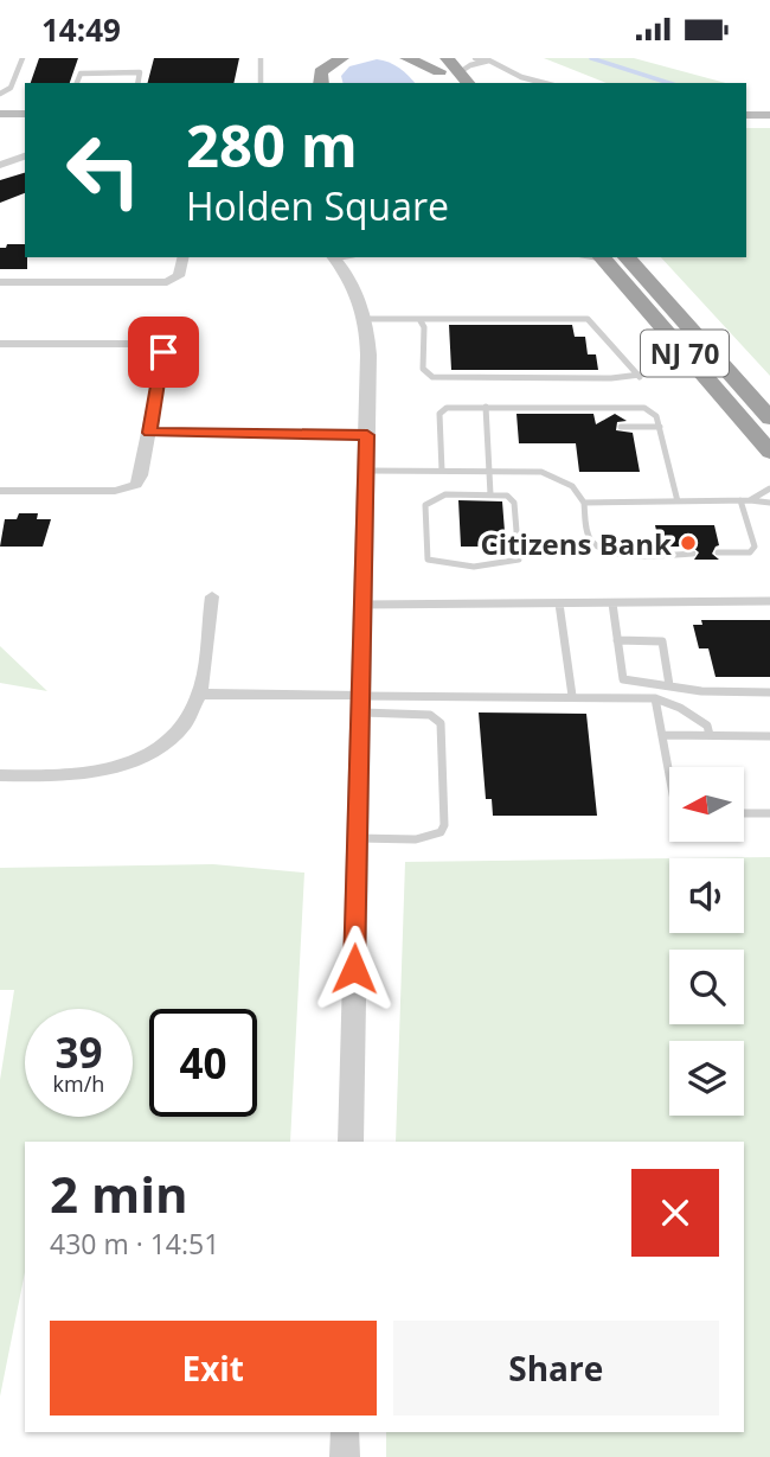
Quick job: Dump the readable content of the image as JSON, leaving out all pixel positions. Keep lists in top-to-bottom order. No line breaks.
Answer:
{"streets":{"highway":["NJ 70"]},"places":["Citizens Bank"],"north":"left","page":{"status":"14:49","turn":["280 m","Holden Square"],"speed":"39 km/h","limit":"40","heading":["2 min","430 m · 14:51"],"buttons":["Exit","Share"]}}
